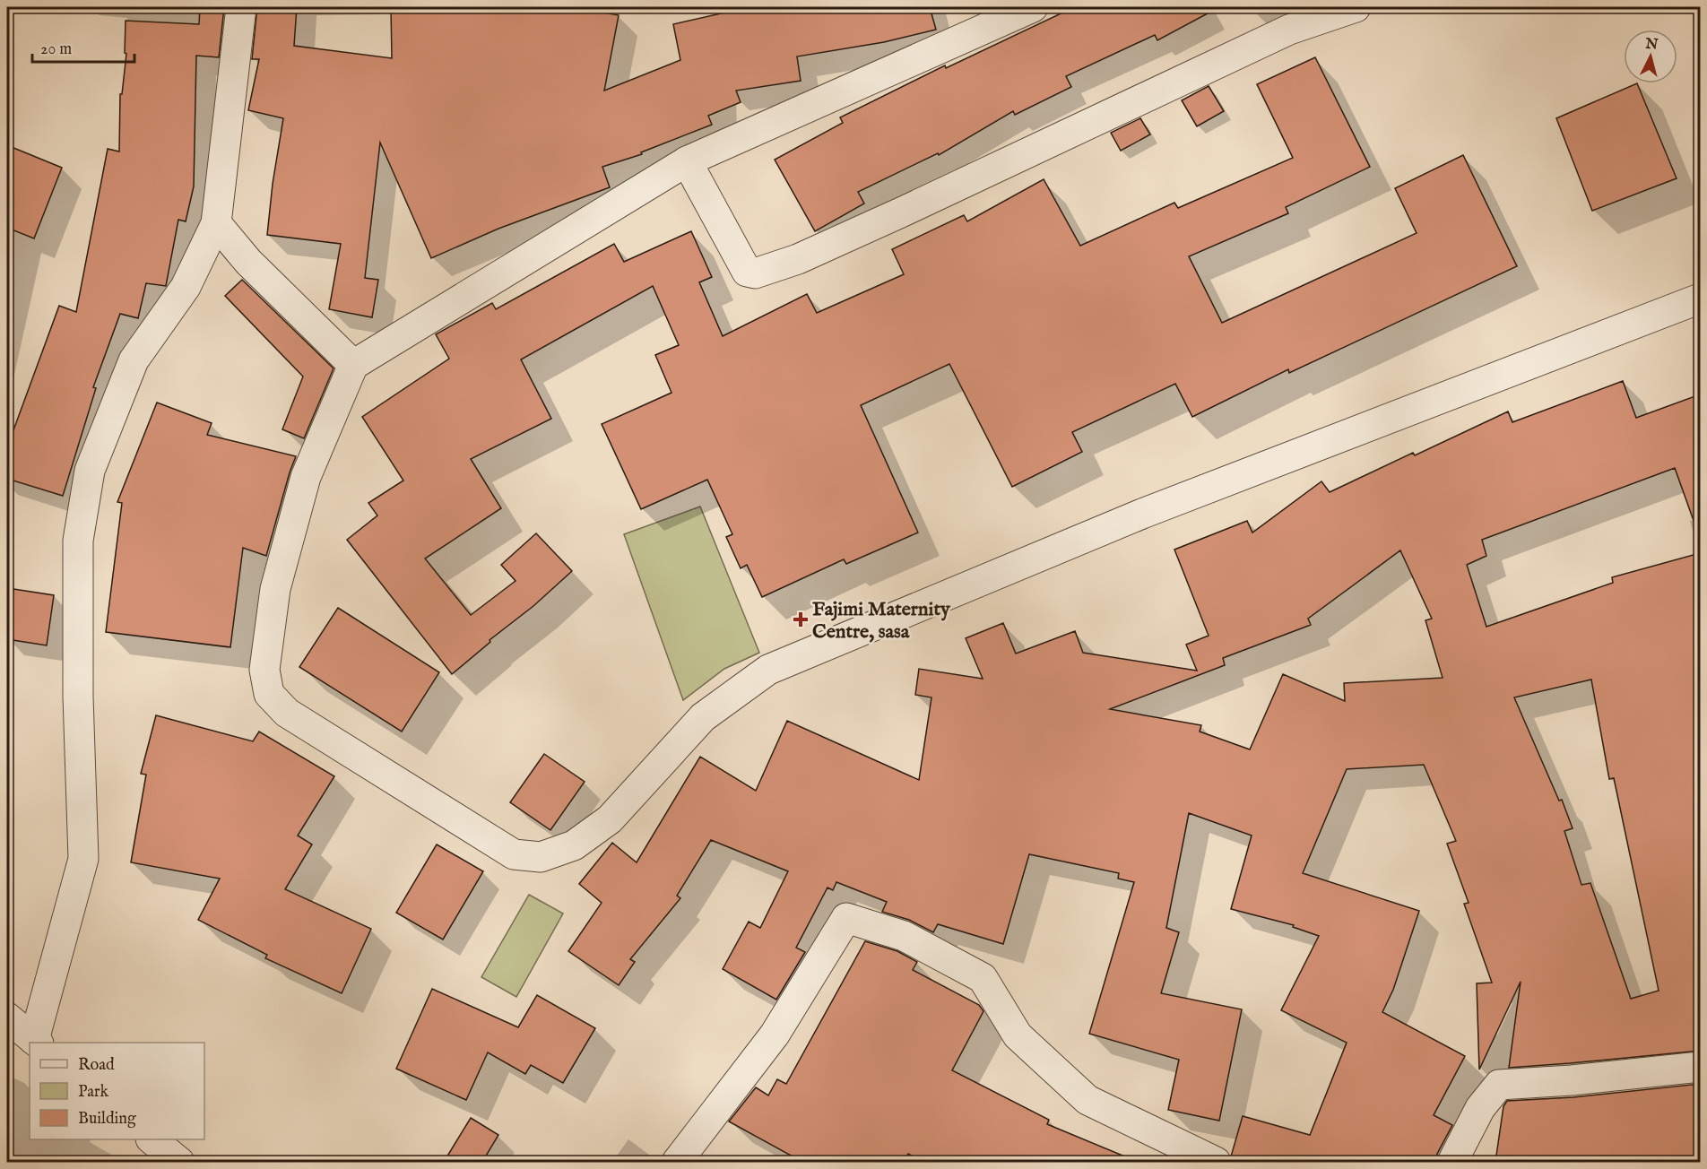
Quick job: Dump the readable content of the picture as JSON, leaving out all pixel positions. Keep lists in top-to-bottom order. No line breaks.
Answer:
{"places":{"health":["Fajimi Maternity Centre, sasa"]},"legend":["Road","Park","Building"],"scale_bar":"20 m","north":"top"}
